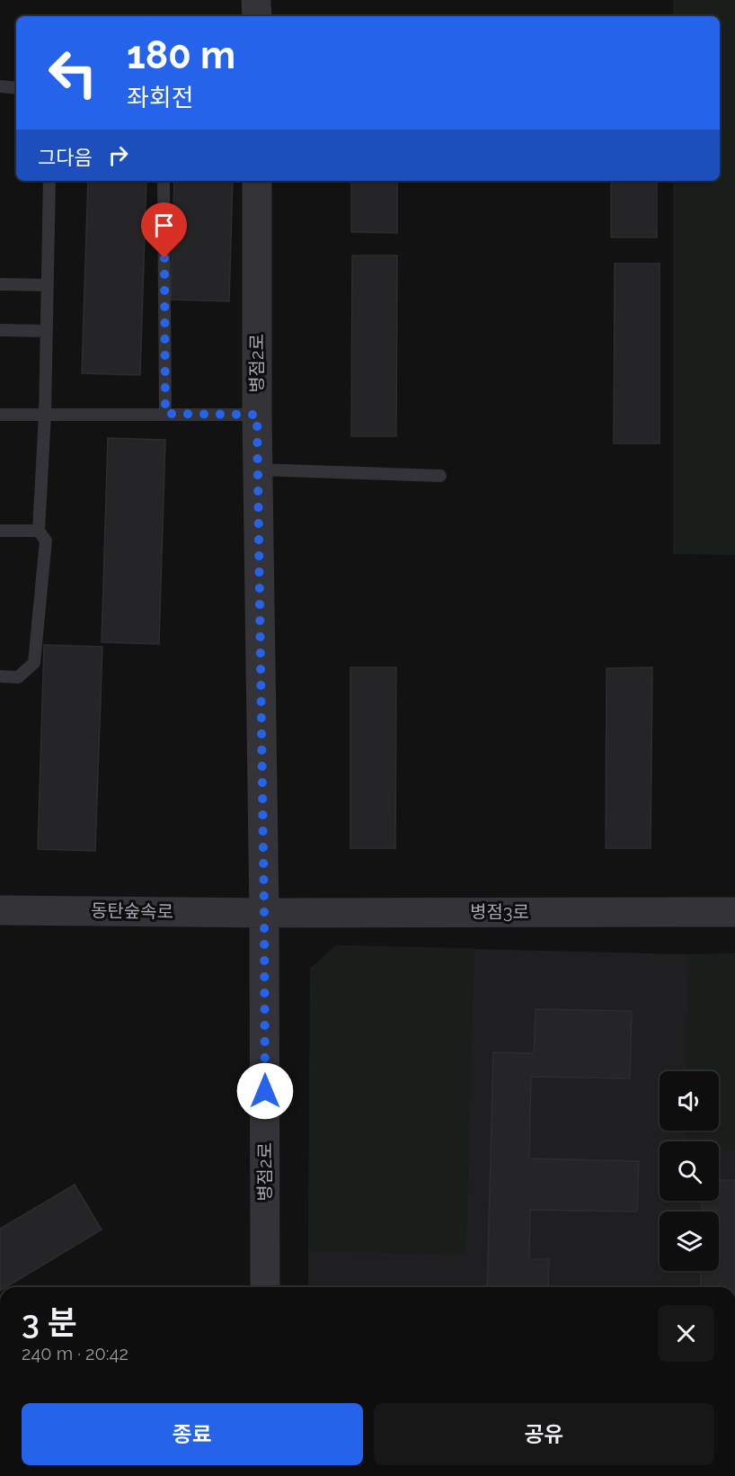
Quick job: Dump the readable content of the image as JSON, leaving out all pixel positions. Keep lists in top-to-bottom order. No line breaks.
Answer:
{"streets":{"street":["병점2로","동탄숲속로","병점3로"]},"crossings":[["병점2로","동탄숲속로"],["병점2로","병점3로"],["동탄숲속로","병점3로"]],"page":{"turn":["180 m","좌회전"],"then":"그다음","heading":["3 분","240 m · 20:42"],"buttons":["종료","공유"]}}
